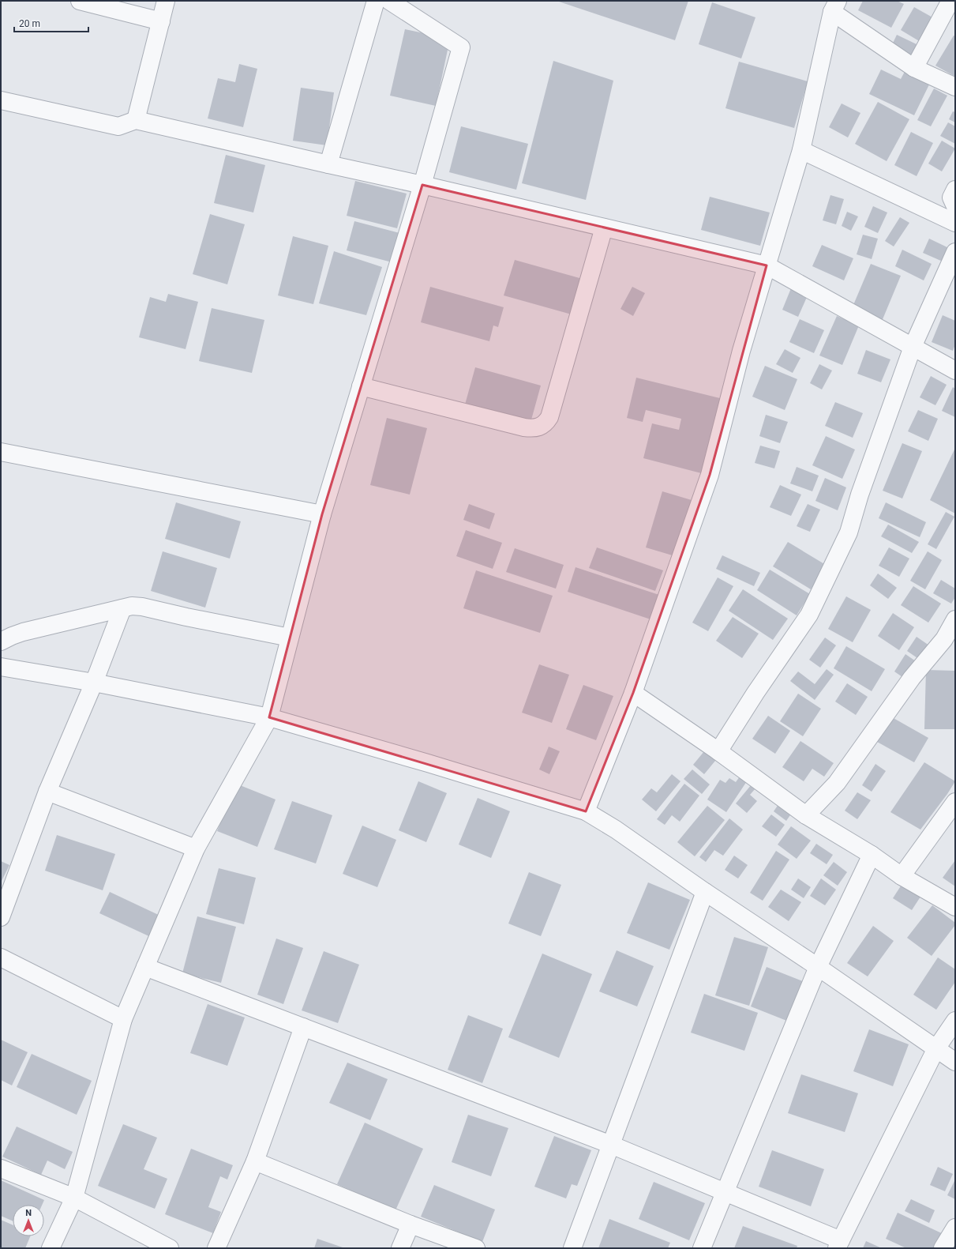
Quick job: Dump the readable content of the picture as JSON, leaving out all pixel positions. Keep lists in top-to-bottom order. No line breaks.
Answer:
{"scale_bar":"20 m","north":"top"}
